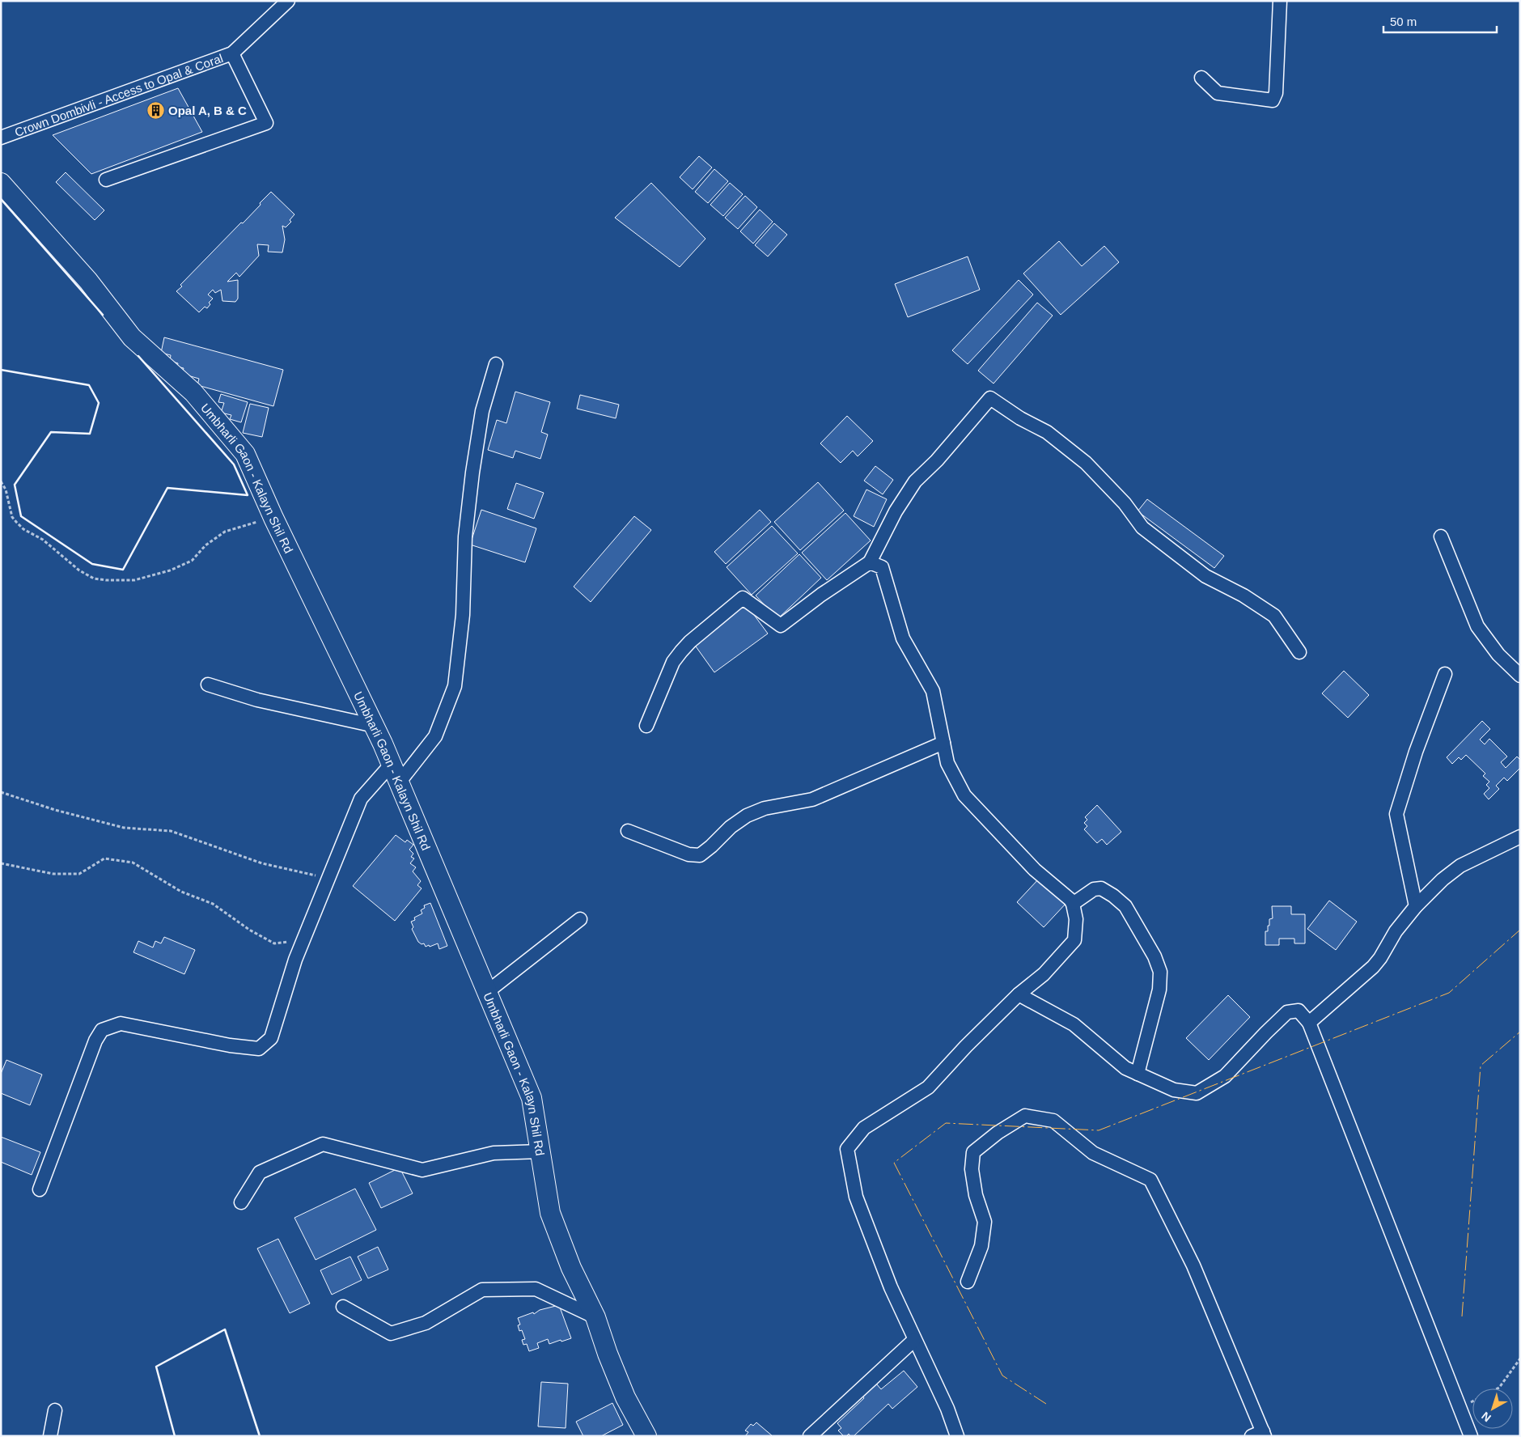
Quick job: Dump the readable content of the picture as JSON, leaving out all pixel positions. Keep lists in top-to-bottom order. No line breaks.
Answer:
{"streets":{"street":["Crown Dombivli - Access to Opal & Coral","Umbharli Gaon - Kalayn Shil Rd"]},"places":{"building":["Opal A, B & C"]},"scale_bar":"50 m","north":"bottom left"}
